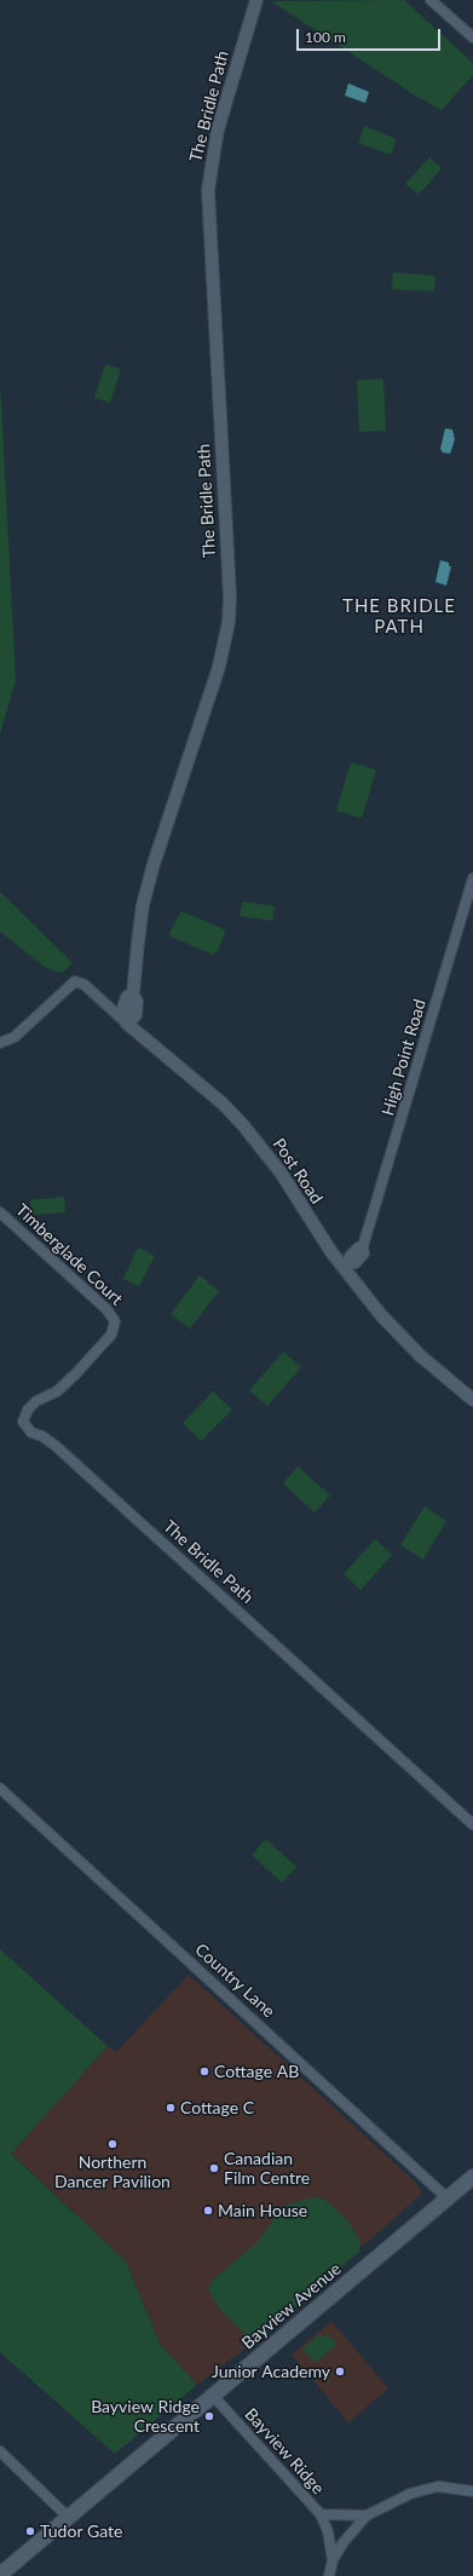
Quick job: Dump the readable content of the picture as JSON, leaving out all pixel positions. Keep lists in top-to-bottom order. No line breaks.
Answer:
{"streets":{"main road":["Bayview Avenue"],"street":["The Bridle Path","High Point Road","Post Road","Timberglade Court","Country Lane","Bayview Ridge"]},"crossings":[["The Bridle Path","Post Road"],["The Bridle Path","Timberglade Court"],["High Point Road","Post Road"],["Country Lane","Bayview Avenue"],["Bayview Avenue","Bayview Ridge"]],"districts":["THE BRIDLE PATH"],"places":["Cottage AB","Cottage C","Northern Dancer Pavilion","Canadian Film Centre","Main House","Junior Academy","Bayview Ridge Crescent","Tudor Gate"],"scale_bar":"100 m"}
